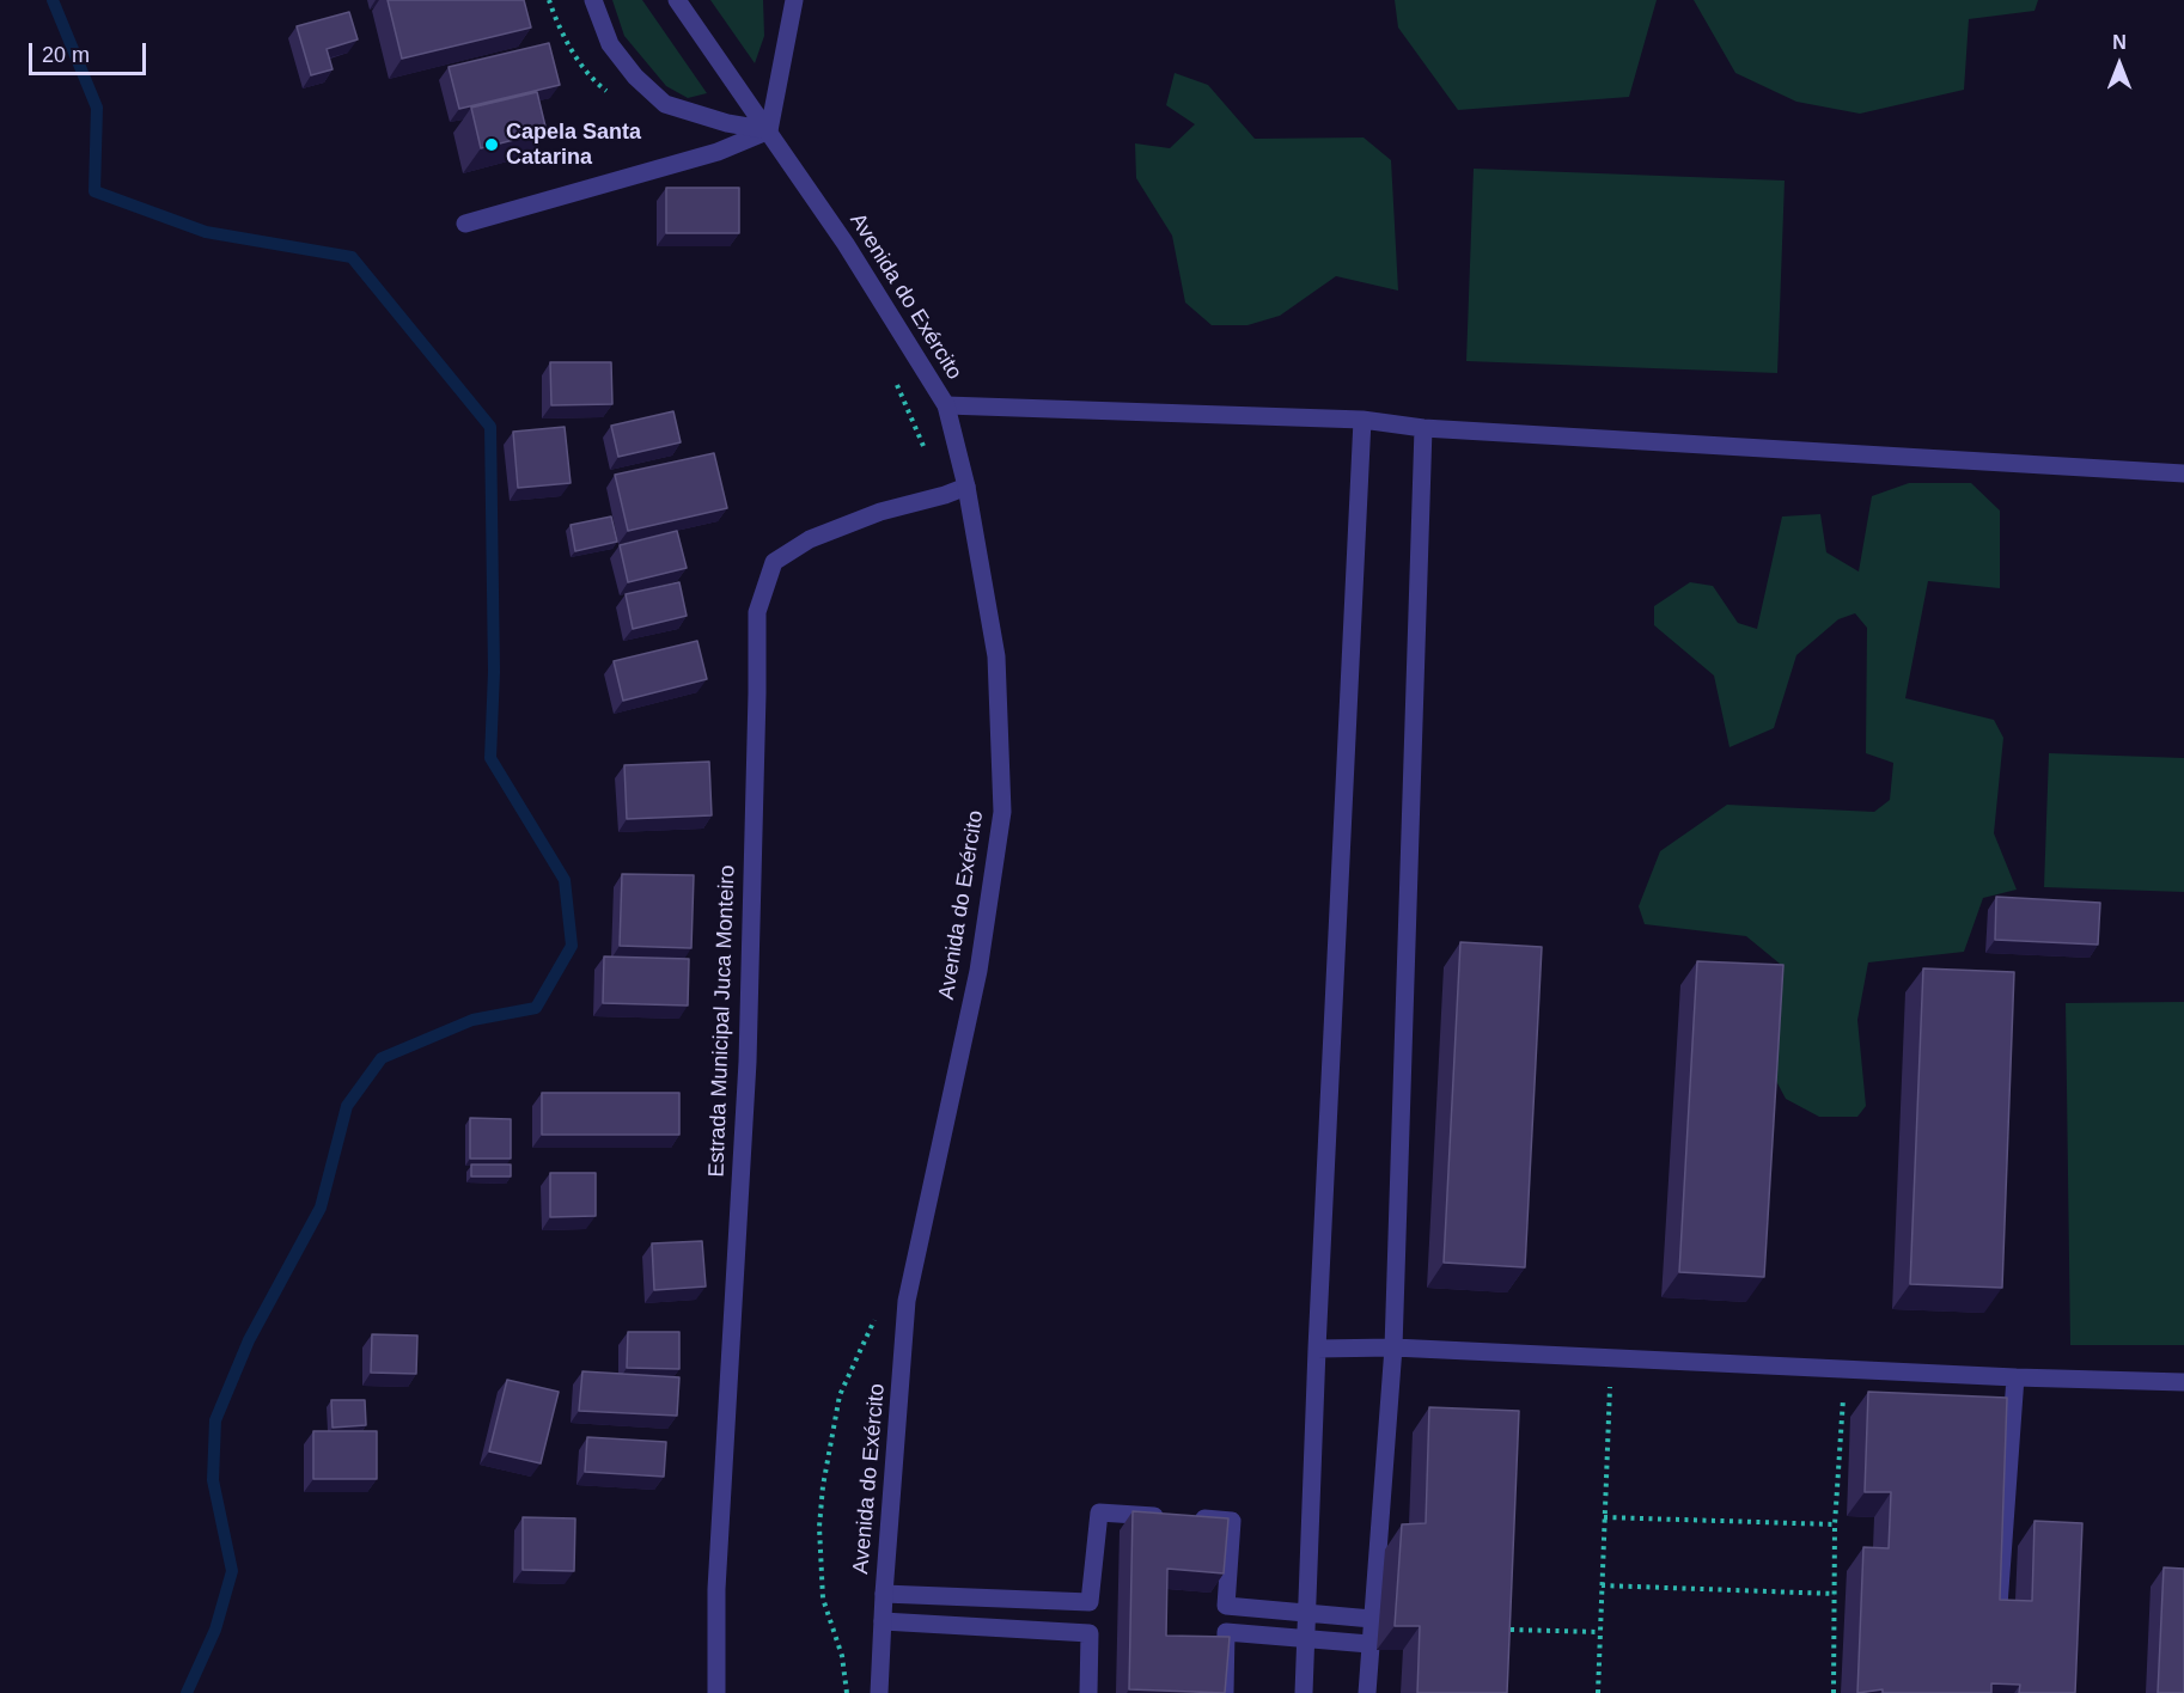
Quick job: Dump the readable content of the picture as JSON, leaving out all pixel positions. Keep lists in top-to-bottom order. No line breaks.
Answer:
{"streets":{"street":["Avenida do Exército","Estrada Municipal Juca Monteiro"]},"crossings":[["Avenida do Exército","Estrada Municipal Juca Monteiro"]],"places":["Capela Santa Catarina"],"scale_bar":"20 m","north":"top"}
